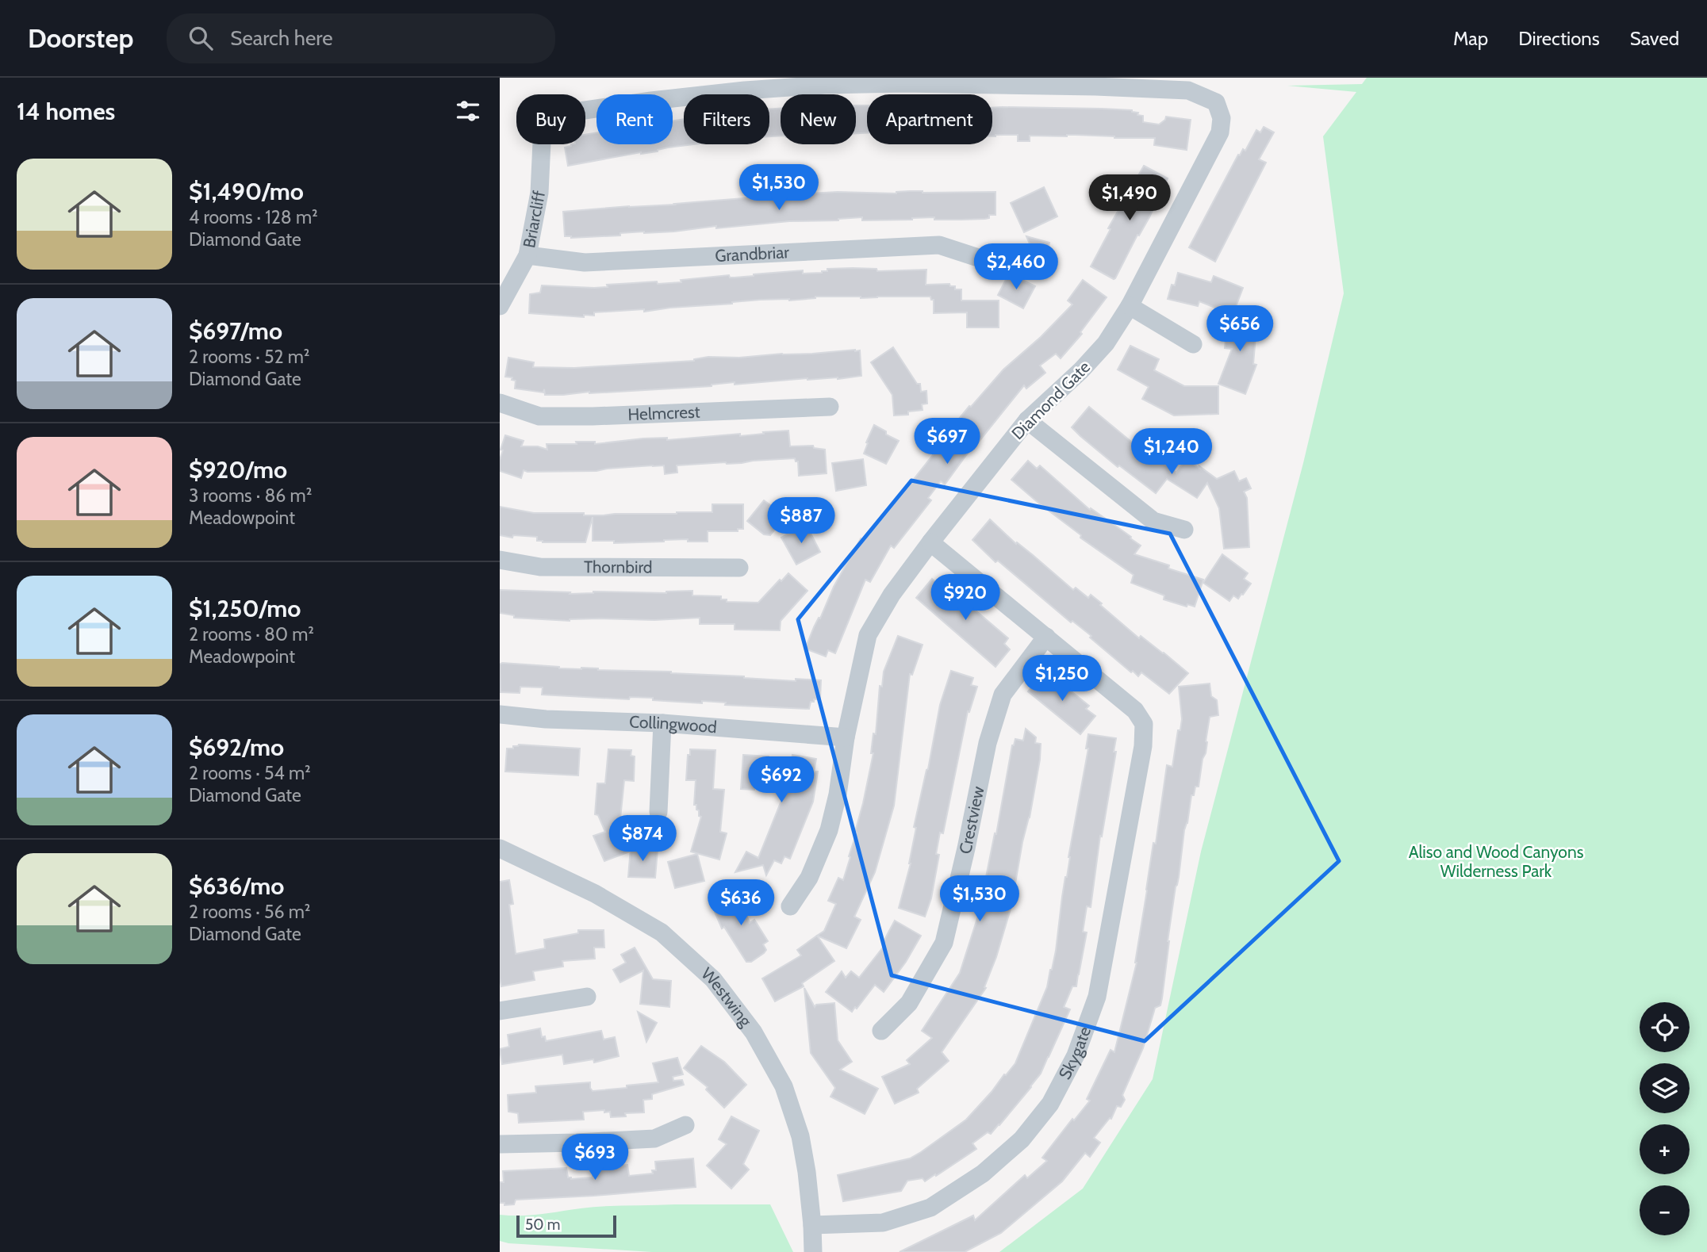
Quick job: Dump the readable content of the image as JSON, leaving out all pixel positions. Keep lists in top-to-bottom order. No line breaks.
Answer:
{"streets":{"street":["Briarcliff","Grandbriar","Diamond Gate","Helmcrest","Thornbird","Collingwood","Crestview","Westwing","Skygate"]},"crossings":[["Briarcliff","Grandbriar"],["Briarcliff","Diamond Gate"],["Diamond Gate","Collingwood"],["Crestview","Skygate"],["Westwing","Skygate"]],"parks":["Aliso and Wood Canyons Wilderness Park"],"scale_bar":"50 m","page":{"header":"Doorstep","search":"Search here","nav":["Map","Directions","Saved"],"heading":"14 homes","chip":["Buy","Rent","Filters","New","Apartment"],"list":[{"name":"$1,490/mo","note":"4 rooms · 128 m² · Diamond Gate"},{"name":"$697/mo","note":"2 rooms · 52 m² · Diamond Gate"},{"name":"$920/mo","note":"3 rooms · 86 m² · Meadowpoint"},{"name":"$1,250/mo","note":"2 rooms · 80 m² · Meadowpoint"},{"name":"$692/mo","note":"2 rooms · 54 m² · Diamond Gate"},{"name":"$636/mo","note":"2 rooms · 56 m² · Diamond Gate"}],"price":["$1,530","$1,490","$2,460","$656","$697","$1,240","$887","$920","$1,250","$692","$874","$1,530","$636","$693"],"map_buttons":["+","−"],"scale":"50 m"}}
